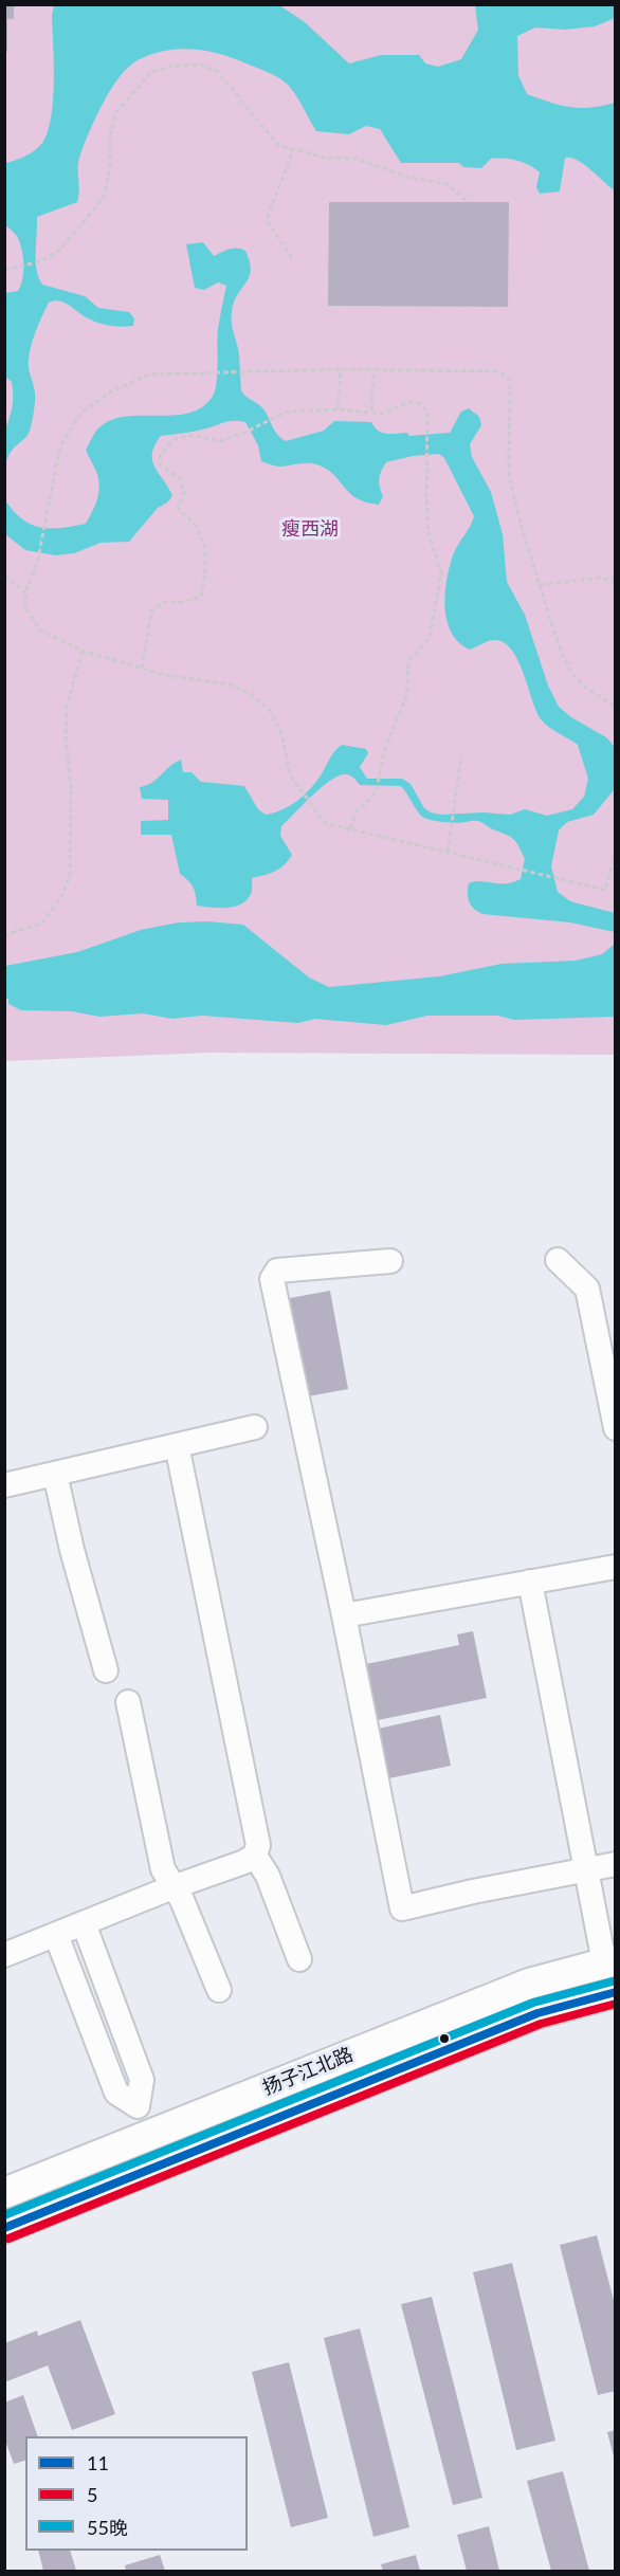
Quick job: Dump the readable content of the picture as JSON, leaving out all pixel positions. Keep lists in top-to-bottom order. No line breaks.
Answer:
{"streets":{"main road":["扬子江北路"]},"parks":["瘦西湖"],"lines":["transit line 55晚","transit line 11","transit line 5"],"legend":["11","5","55晚"]}
